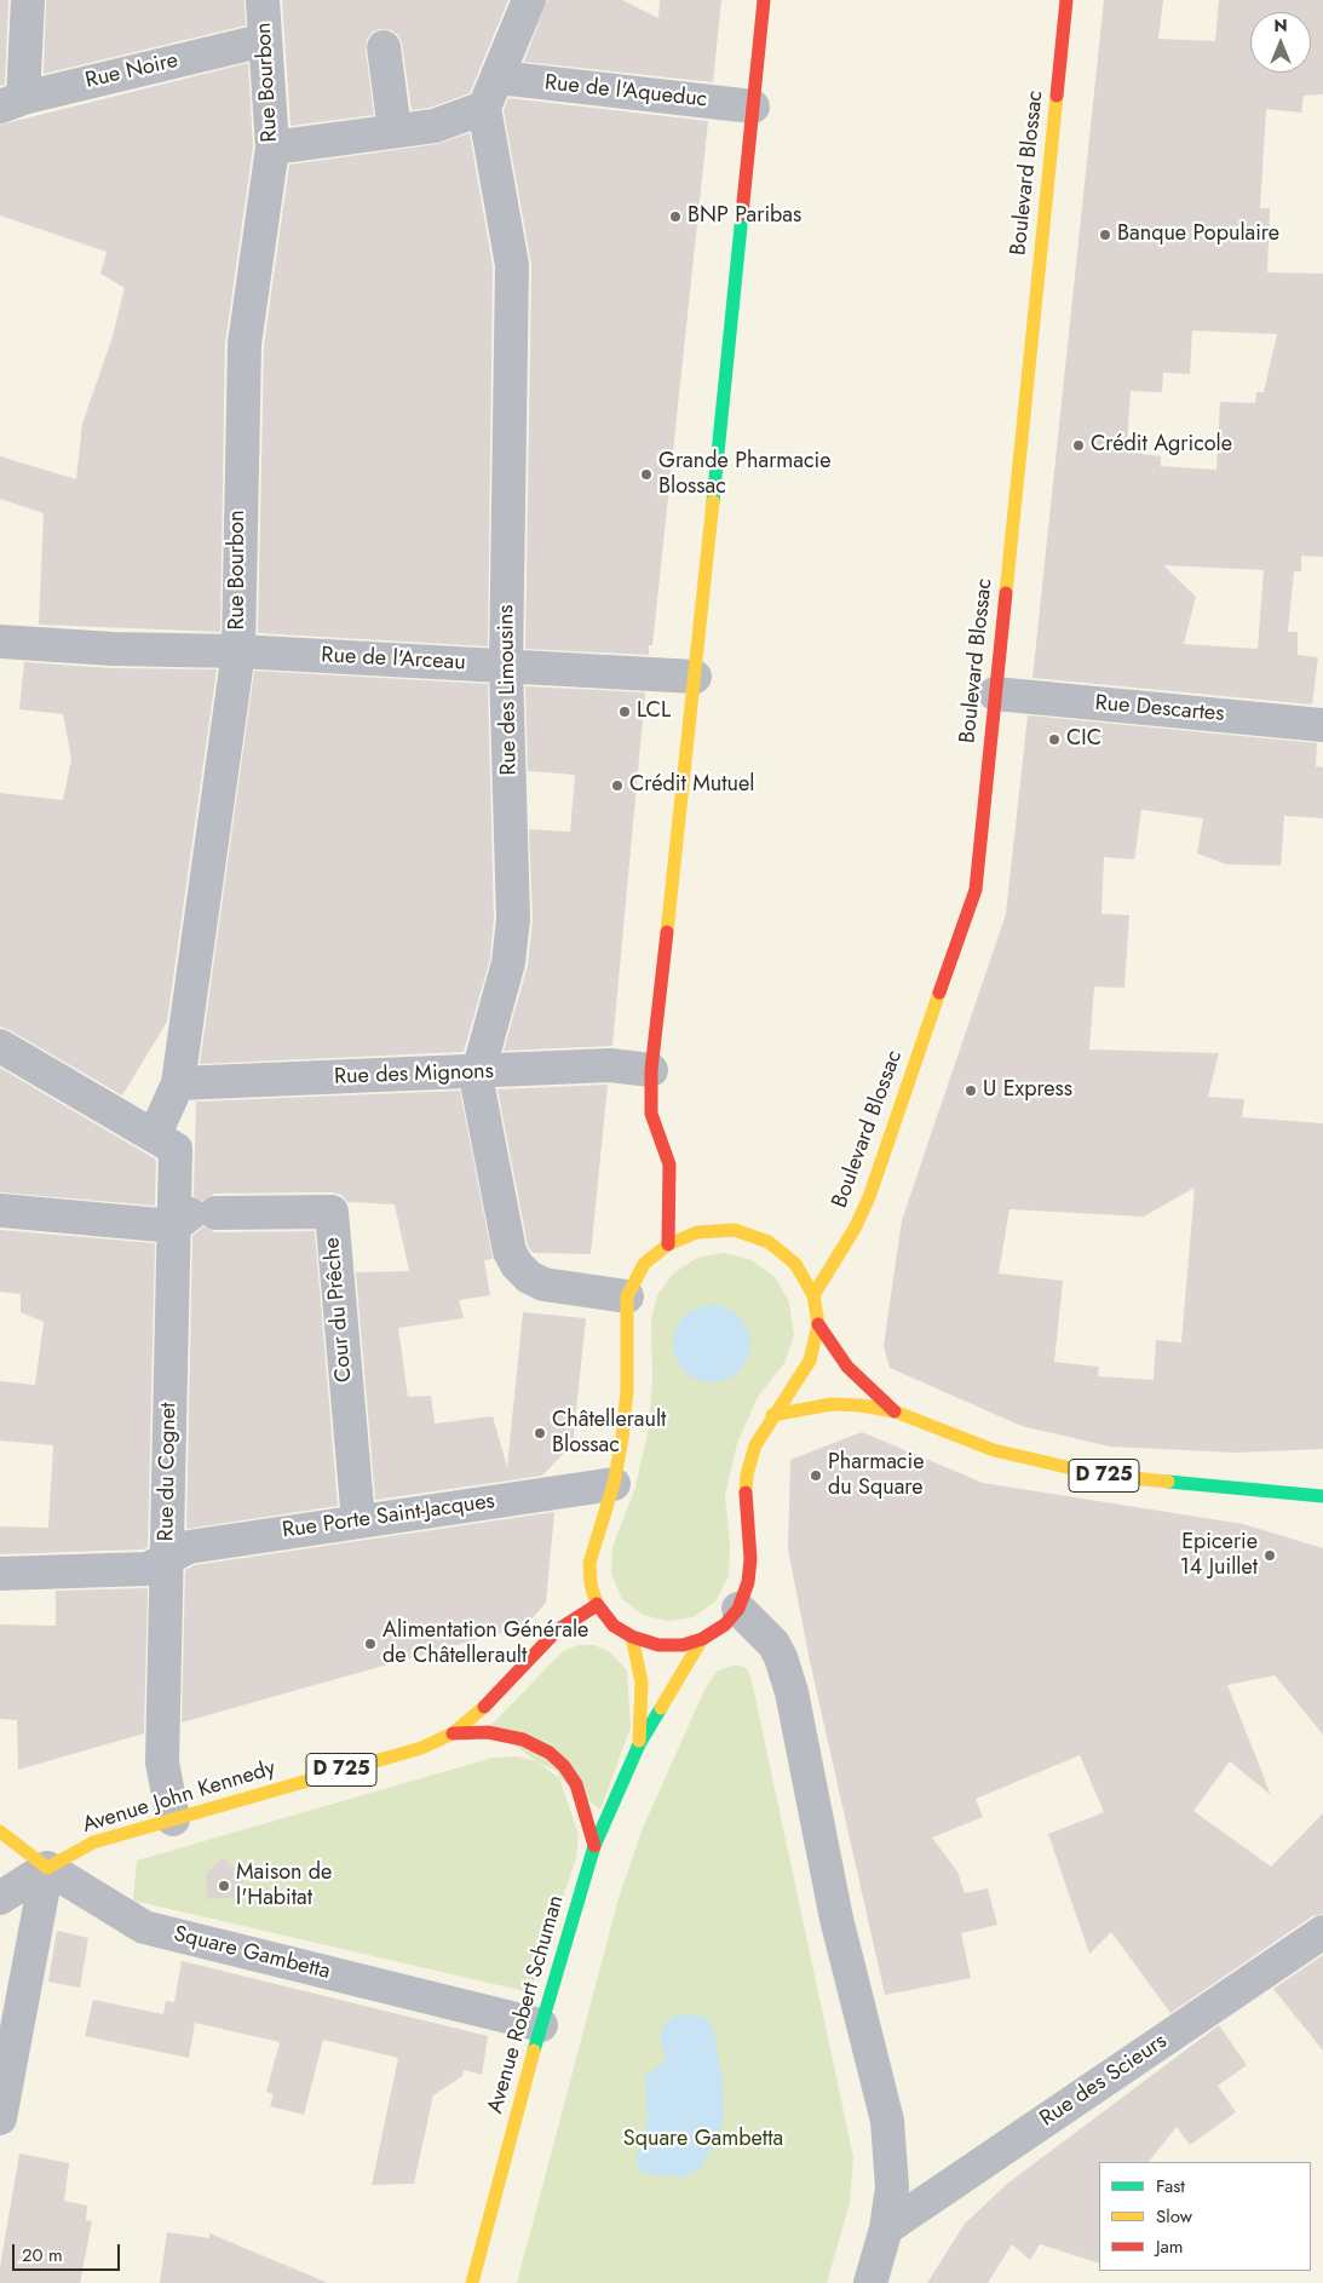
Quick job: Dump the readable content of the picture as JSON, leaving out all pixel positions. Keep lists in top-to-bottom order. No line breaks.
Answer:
{"streets":{"main road":["Boulevard Blossac","D 725","Avenue John Kennedy","Avenue Robert Schuman"],"street":["Rue Noire","Rue Bourbon","Rue de l'Aqueduc","Rue de l'Arceau","Rue des Limousins","Rue Descartes","Rue des Mignons","Cour du Prêche","Rue du Cognet","Rue Porte Saint-Jacques","Square Gambetta","Rue des Scieurs"]},"crossings":[["Rue Noire","Rue Bourbon"],["Rue Bourbon","Rue de l'Arceau"],["Rue Bourbon","Rue des Mignons"],["Rue Bourbon","Rue du Cognet"],["Boulevard Blossac","Rue Descartes"],["Rue de l'Arceau","Rue des Limousins"],["Rue des Limousins","Rue des Mignons"],["Cour du Prêche","Rue du Cognet"],["Cour du Prêche","Rue Porte Saint-Jacques"],["Rue du Cognet","Rue Porte Saint-Jacques"],["Rue du Cognet","Avenue John Kennedy"],["D 725","Avenue John Kennedy"],["D 725","Avenue Robert Schuman"],["Avenue John Kennedy","Square Gambetta"],["Square Gambetta","Avenue Robert Schuman"]],"parks":["Square Gambetta"],"places":["BNP Paribas","Banque Populaire","Crédit Agricole","Grande Pharmacie Blossac","LCL","CIC","Crédit Mutuel","U Express","Châtellerault Blossac","Pharmacie du Square","Epicerie 14 Juillet","Alimentation Générale de Châtellerault","Maison de l'Habitat"],"legend":["Fast","Slow","Jam"],"scale_bar":"20 m","north":"top"}
